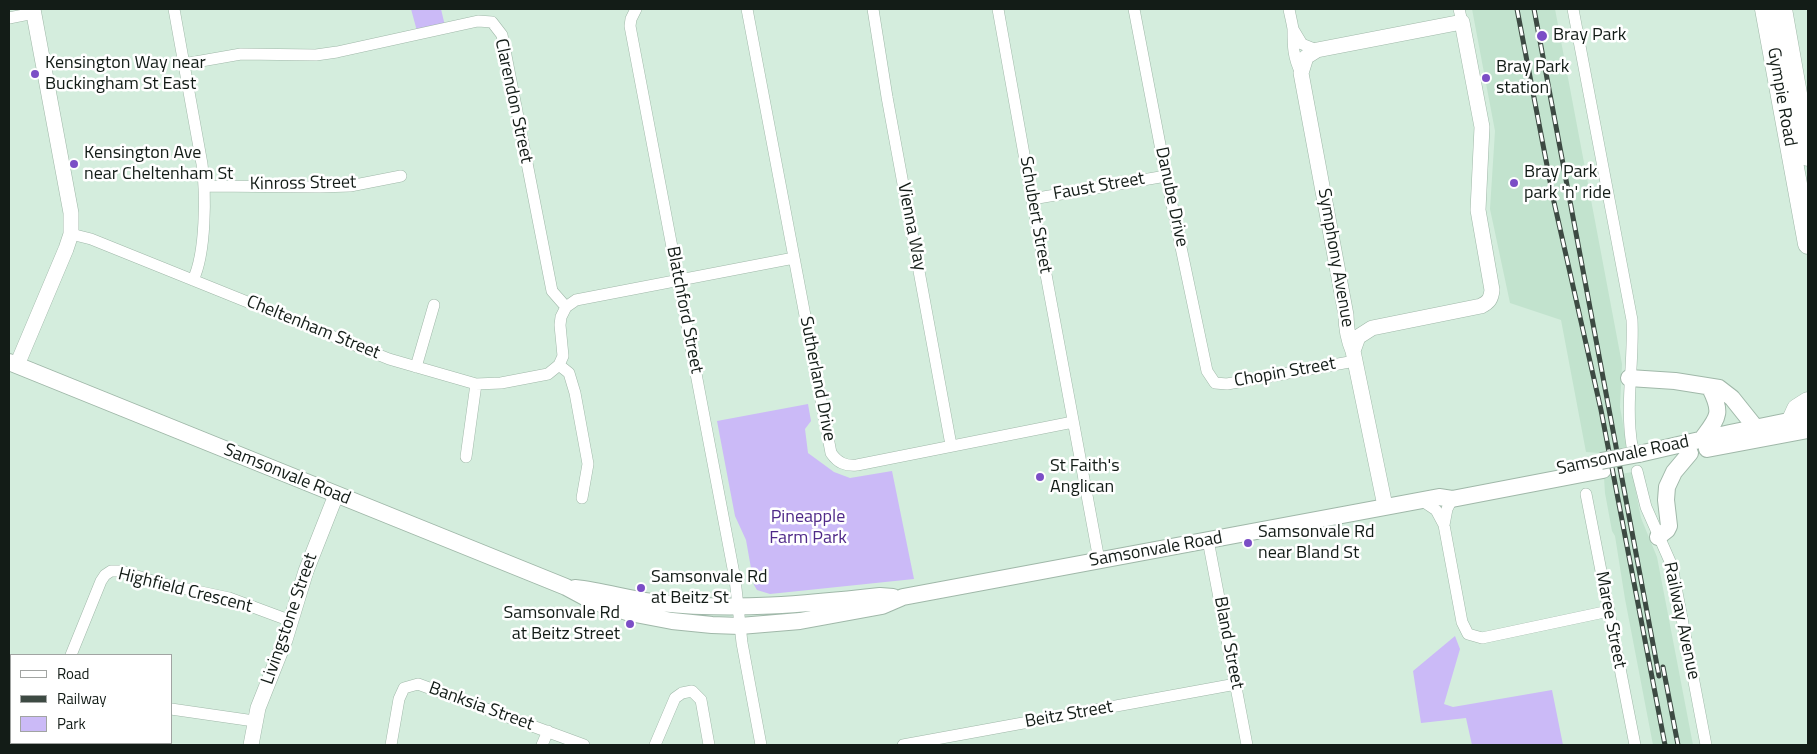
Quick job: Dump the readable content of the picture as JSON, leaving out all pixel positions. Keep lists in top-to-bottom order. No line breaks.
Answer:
{"streets":{"highway":["Gympie Road"],"main road":["Samsonvale Road"],"street":["Clarendon Street","Kinross Street","Faust Street","Danube Drive","Schubert Street","Vienna Way","Symphony Avenue","Blatchford Street","Cheltenham Street","Chopin Street","Sutherland Drive","Highfield Crescent","Livingstone Street","Maree Street","Railway Avenue","Bland Street","Banksia Street","Beitz Street"]},"crossings":[["Faust Street","Danube Drive"],["Faust Street","Schubert Street"],["Danube Drive","Chopin Street"],["Schubert Street","Sutherland Drive"],["Vienna Way","Sutherland Drive"],["Symphony Avenue","Chopin Street"],["Symphony Avenue","Samsonvale Road"],["Blatchford Street","Samsonvale Road"],["Samsonvale Road","Livingstone Street"],["Samsonvale Road","Railway Avenue"],["Samsonvale Road","Bland Street"],["Highfield Crescent","Livingstone Street"],["Bland Street","Beitz Street"]],"parks":["Pineapple Farm Park"],"places":["Bray Park","Kensington Way near Buckingham St East","Bray Park station","Kensington Ave near Cheltenham St","Bray Park park 'n' ride","St Faith's Anglican","Samsonvale Rd near Bland St","Samsonvale Rd at Beitz St","Samsonvale Rd at Beitz Street"],"legend":["Road","Railway","Park"]}
